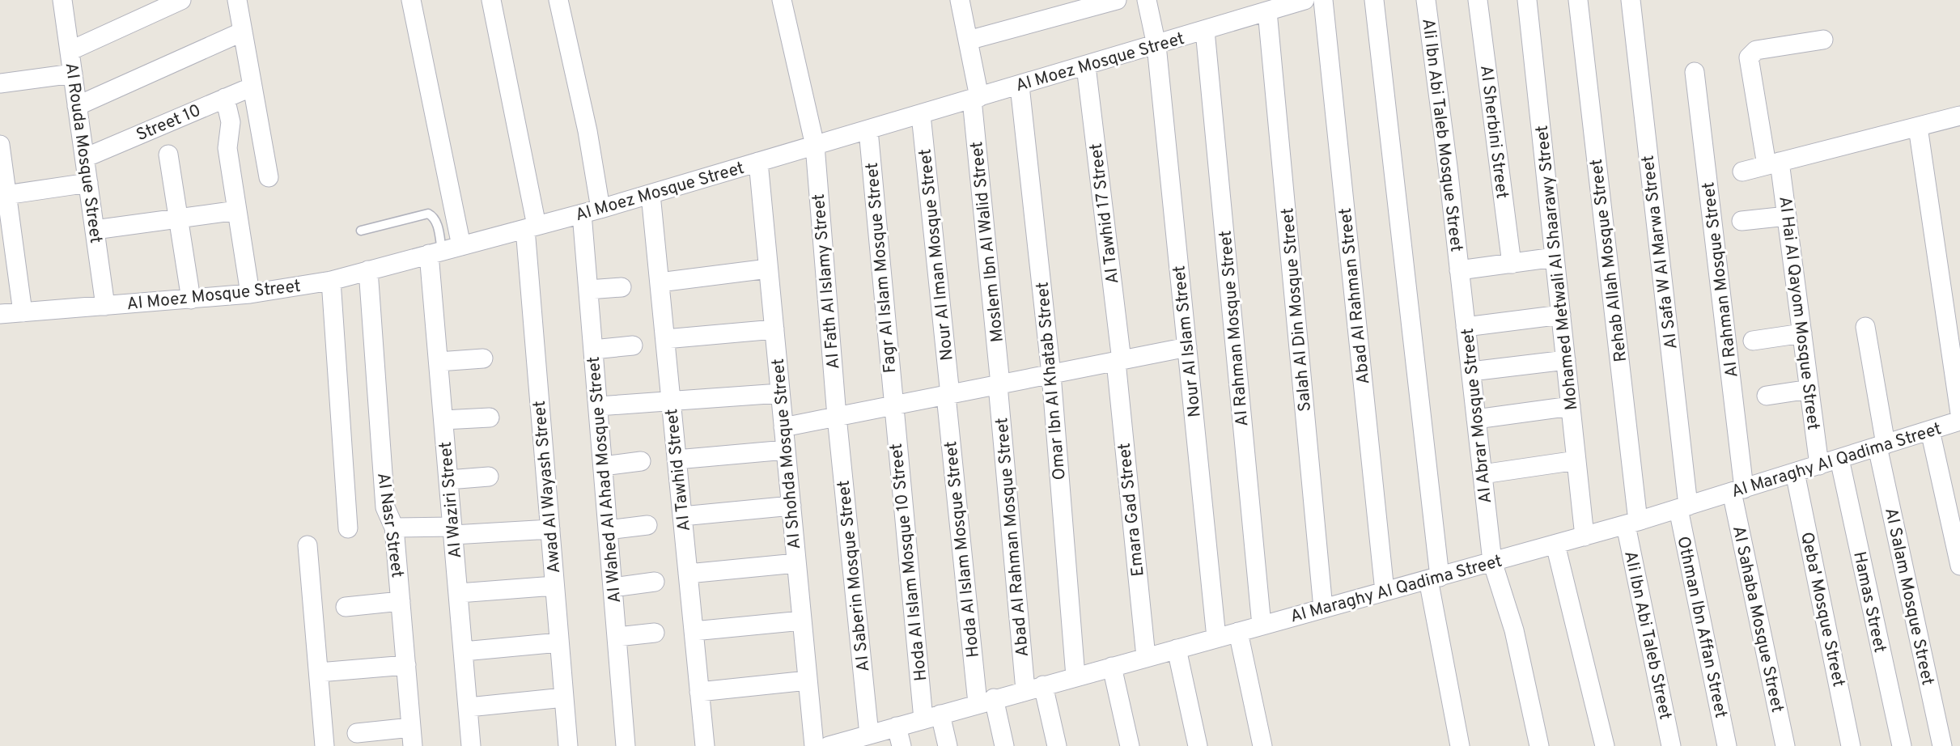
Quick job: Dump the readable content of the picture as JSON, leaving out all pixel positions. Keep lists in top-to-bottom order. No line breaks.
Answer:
{"streets":{"street":["Al Moez Mosque Street","Street 10","Al Sherbini Street","Ali Ibn Abi Taleb Mosque Street","Al Rouda Mosque Street","Al Tawhid 17 Street","Moslem Ibn Al Walid Street","Al Safa W Al Marwa Street","Nour Al Iman Mosque Street","Rehab Allah Mosque Street","Fagr Al Islam Mosque Street","Mohamed Metwali Al Shaarawy Street","Al Rahman Mosque Street","Al Fath Al Islamy Street","Abad Al Rahman Street","Salah Al Din Mosque Street","Al Hai Al Qayom Mosque Street","Nour Al Islam Street","Omar Ibn Al Khatab Street","Al Abrar Mosque Street","Al Shohda Mosque Street","Al Maraghy Al Qadima Street","Al Tawhid Street","Al Wahed Al Ahad Mosque Street","Awad Al Wayash Street","Al Waziri Street","Emara Gad Street","Al Nasr Street","Abad Al Rahman Mosque Street","Hoda Al Islam Mosque Street","Hoda Al Islam Mosque 10 Street","Al Saberin Mosque Street","Al Salam Mosque Street","Hamas Street","Qeba' Mosque Street","Al Sahaba Mosque Street","Othman Ibn Affan Street","Ali Ibn Abi Taleb Street"]},"crossings":[["Al Moez Mosque Street","Al Rouda Mosque Street"],["Al Moez Mosque Street","Al Tawhid 17 Street"],["Al Moez Mosque Street","Moslem Ibn Al Walid Street"],["Al Moez Mosque Street","Nour Al Iman Mosque Street"],["Al Moez Mosque Street","Fagr Al Islam Mosque Street"],["Al Moez Mosque Street","Al Rahman Mosque Street"],["Al Moez Mosque Street","Al Fath Al Islamy Street"],["Al Moez Mosque Street","Salah Al Din Mosque Street"],["Al Moez Mosque Street","Nour Al Islam Street"],["Al Moez Mosque Street","Omar Ibn Al Khatab Street"],["Al Moez Mosque Street","Al Shohda Mosque Street"],["Al Moez Mosque Street","Al Tawhid Street"],["Al Moez Mosque Street","Al Wahed Al Ahad Mosque Street"],["Al Moez Mosque Street","Awad Al Wayash Street"],["Al Moez Mosque Street","Al Waziri Street"],["Al Moez Mosque Street","Al Nasr Street"],["Street 10","Al Rouda Mosque Street"],["Ali Ibn Abi Taleb Mosque Street","Al Abrar Mosque Street"],["Al Tawhid 17 Street","Emara Gad Street"],["Moslem Ibn Al Walid Street","Abad Al Rahman Mosque Street"],["Al Safa W Al Marwa Street","Al Maraghy Al Qadima Street"],["Al Safa W Al Marwa Street","Othman Ibn Affan Street"],["Nour Al Iman Mosque Street","Hoda Al Islam Mosque Street"],["Rehab Allah Mosque Street","Al Maraghy Al Qadima Street"],["Rehab Allah Mosque Street","Ali Ibn Abi Taleb Street"],["Fagr Al Islam Mosque Street","Hoda Al Islam Mosque 10 Street"],["Mohamed Metwali Al Shaarawy Street","Al Maraghy Al Qadima Street"],["Al Rahman Mosque Street","Al Maraghy Al Qadima Street"],["Al Rahman Mosque Street","Al Sahaba Mosque Street"],["Al Fath Al Islamy Street","Al Saberin Mosque Street"],["Abad Al Rahman Street","Al Maraghy Al Qadima Street"],["Salah Al Din Mosque Street","Al Maraghy Al Qadima Street"],["Al Hai Al Qayom Mosque Street","Al Maraghy Al Qadima Street"],["Nour Al Islam Street","Al Maraghy Al Qadima Street"],["Omar Ibn Al Khatab Street","Al Maraghy Al Qadima Street"],["Al Abrar Mosque Street","Al Maraghy Al Qadima Street"],["Al Maraghy Al Qadima Street","Emara Gad Street"],["Al Maraghy Al Qadima Street","Abad Al Rahman Mosque Street"],["Al Maraghy Al Qadima Street","Hoda Al Islam Mosque Street"],["Al Maraghy Al Qadima Street","Hoda Al Islam Mosque 10 Street"],["Al Maraghy Al Qadima Street","Al Saberin Mosque Street"],["Al Maraghy Al Qadima Street","Al Salam Mosque Street"],["Al Maraghy Al Qadima Street","Hamas Street"],["Al Maraghy Al Qadima Street","Qeba' Mosque Street"],["Al Maraghy Al Qadima Street","Al Sahaba Mosque Street"],["Al Maraghy Al Qadima Street","Othman Ibn Affan Street"],["Al Maraghy Al Qadima Street","Ali Ibn Abi Taleb Street"]]}
